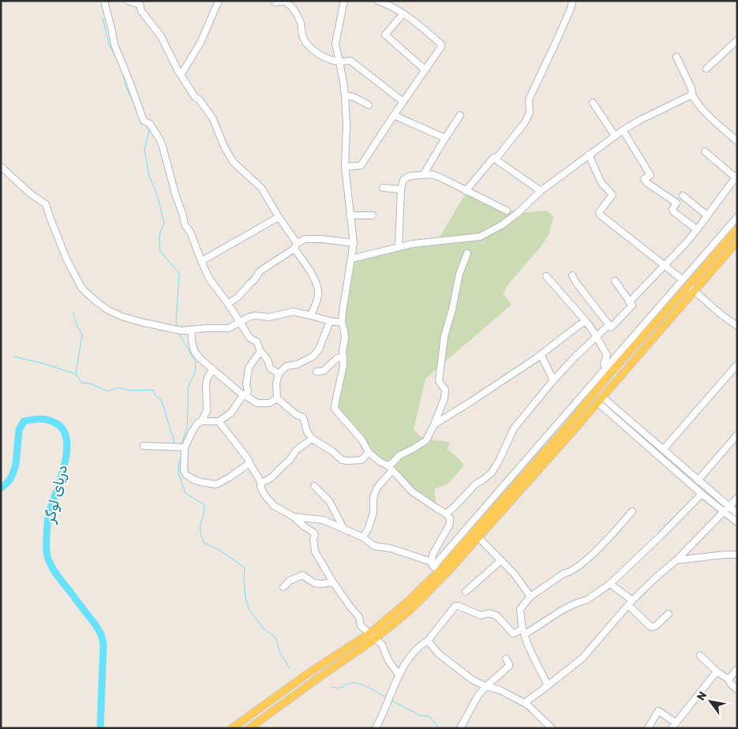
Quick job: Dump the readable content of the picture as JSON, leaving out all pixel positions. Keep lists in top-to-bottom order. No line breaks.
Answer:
{"water":["دریای لوگر"],"north":"top left"}
